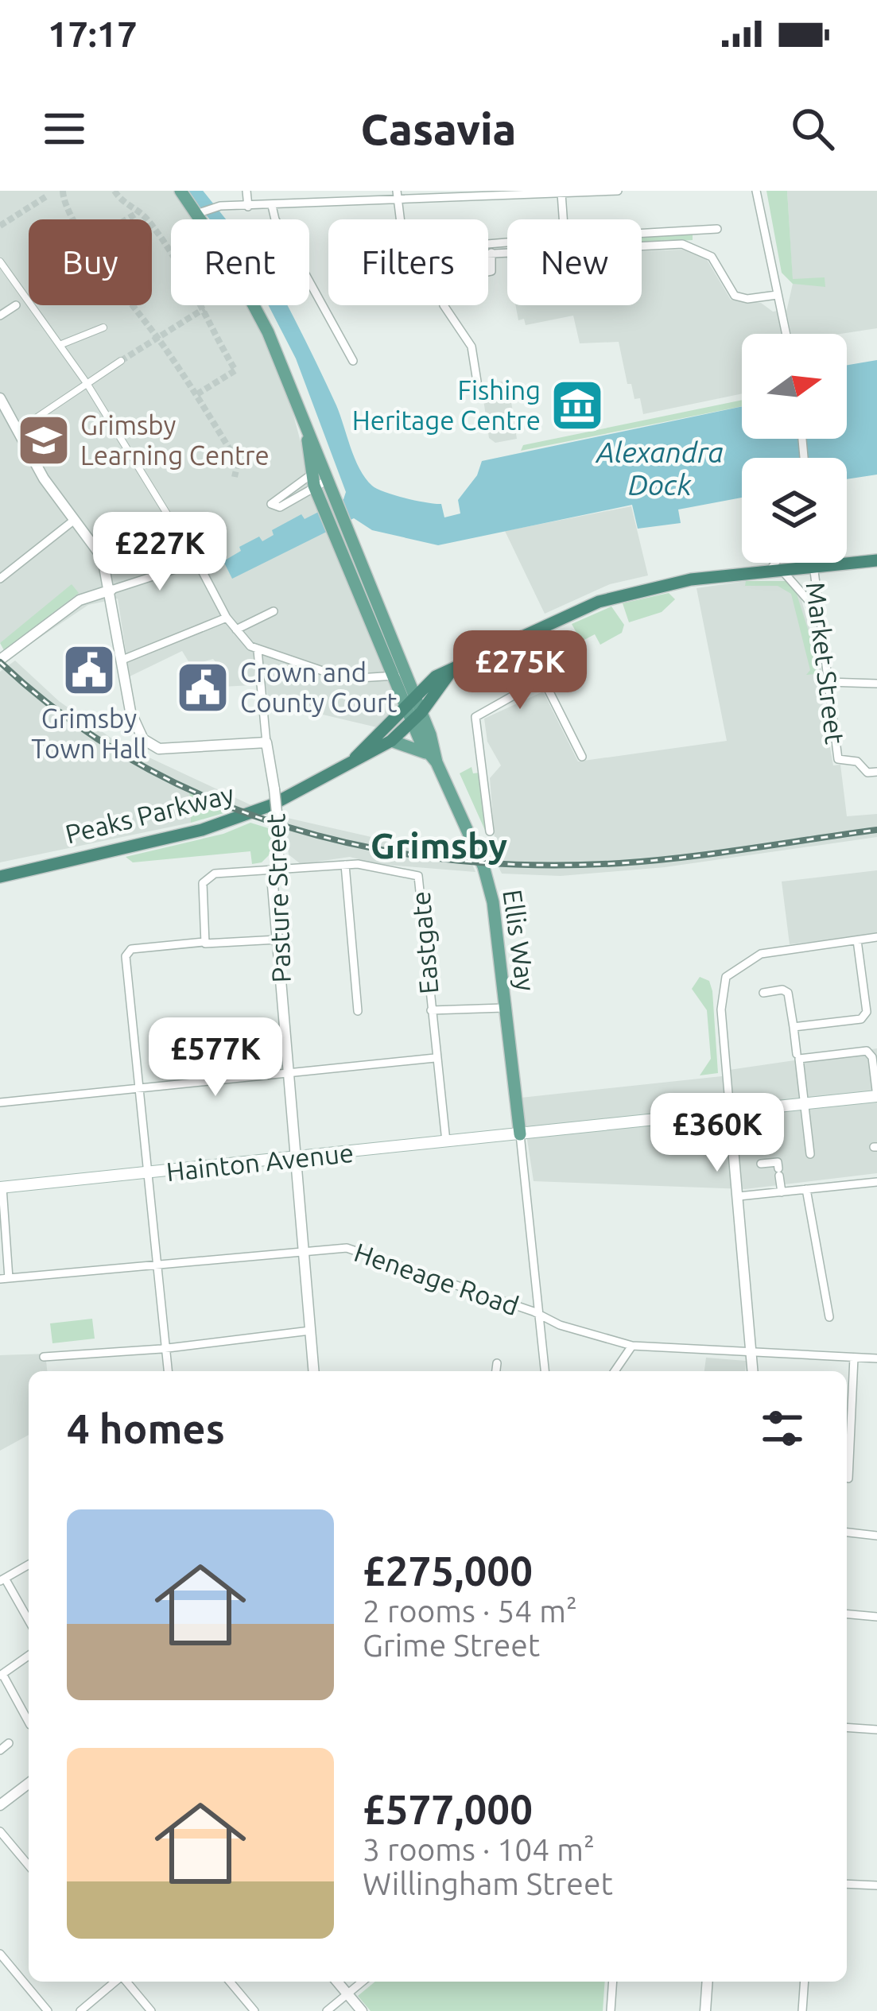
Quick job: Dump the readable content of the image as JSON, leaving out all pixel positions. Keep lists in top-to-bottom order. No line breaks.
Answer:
{"streets":{"highway":["Peaks Parkway"],"main road":["Ellis Way","Hainton Avenue"],"street":["Market Street","Pasture Street","Eastgate","Heneage Road"]},"crossings":[["Market Street","Peaks Parkway"],["Peaks Parkway","Ellis Way"],["Pasture Street","Hainton Avenue"],["Pasture Street","Heneage Road"],["Ellis Way","Hainton Avenue"],["Eastgate","Hainton Avenue"]],"districts":["Grimsby"],"water":["Alexandra Dock"],"places":{"museum":["Fishing Heritage Centre"],"school or university":["Grimsby Learning Centre"],"public building":["Grimsby Town Hall","Crown and County Court"]},"north":"right","page":{"status":"17:17","header":"Casavia","chip":["Buy","Rent","Filters","New"],"price":["£227K","£275K","£577K","£360K"],"heading":"4 homes","list":[{"name":"£275,000","note":"2 rooms · 54 m² · Grime Street"},{"name":"£577,000","note":"3 rooms · 104 m² · Willingham Street"}]}}
